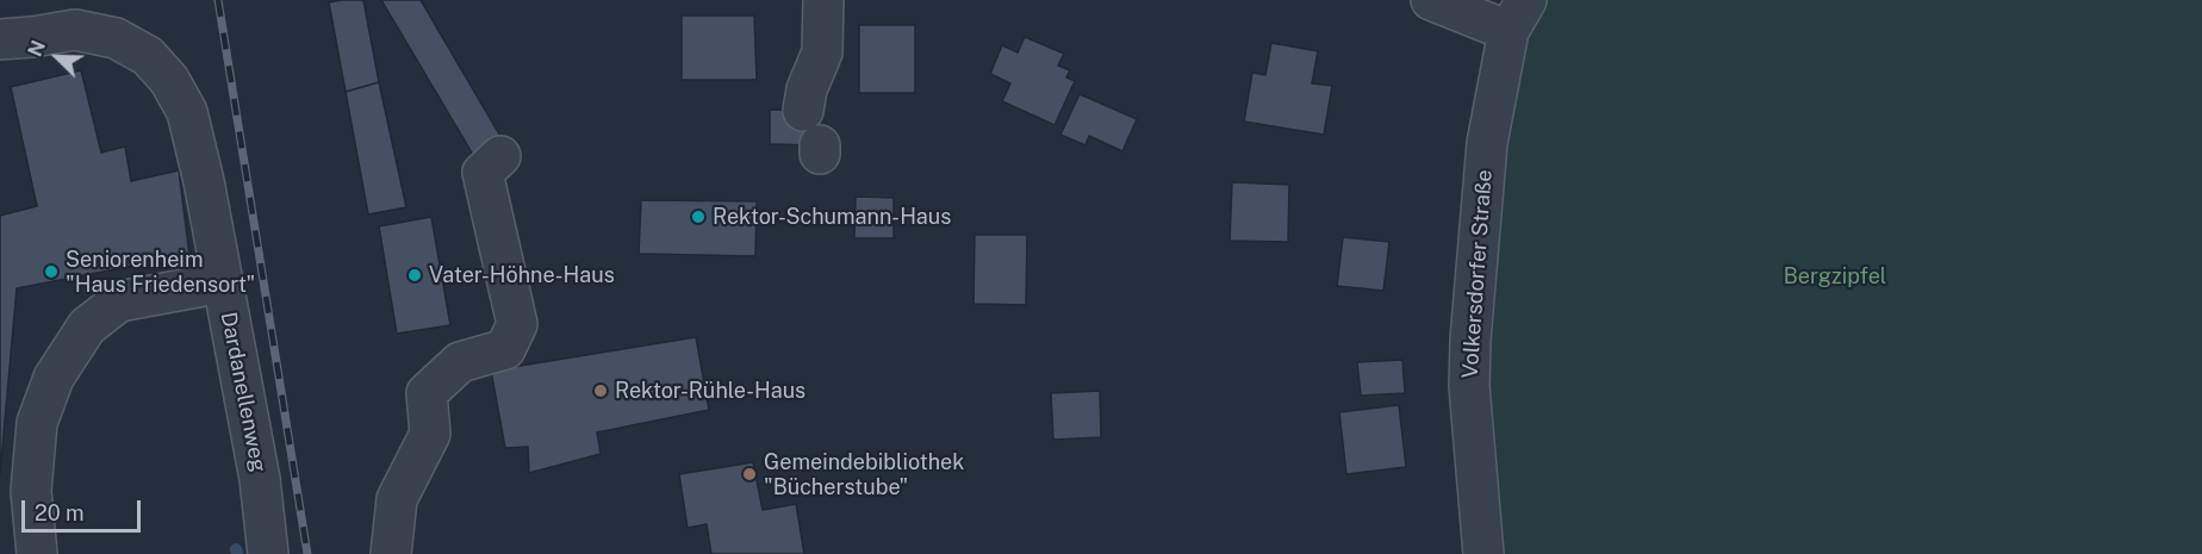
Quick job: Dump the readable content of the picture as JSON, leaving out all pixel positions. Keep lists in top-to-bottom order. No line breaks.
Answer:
{"streets":{"street":["Volkersdorfer Straße","Dardanellenweg"]},"parks":["Bergzipfel"],"places":["Rektor-Schumann-Haus","Seniorenheim \"Haus Friedensort\"","Vater-Höhne-Haus","Rektor-Rühle-Haus","Gemeindebibliothek \"Bücherstube\""],"scale_bar":"20 m","north":"top left"}
